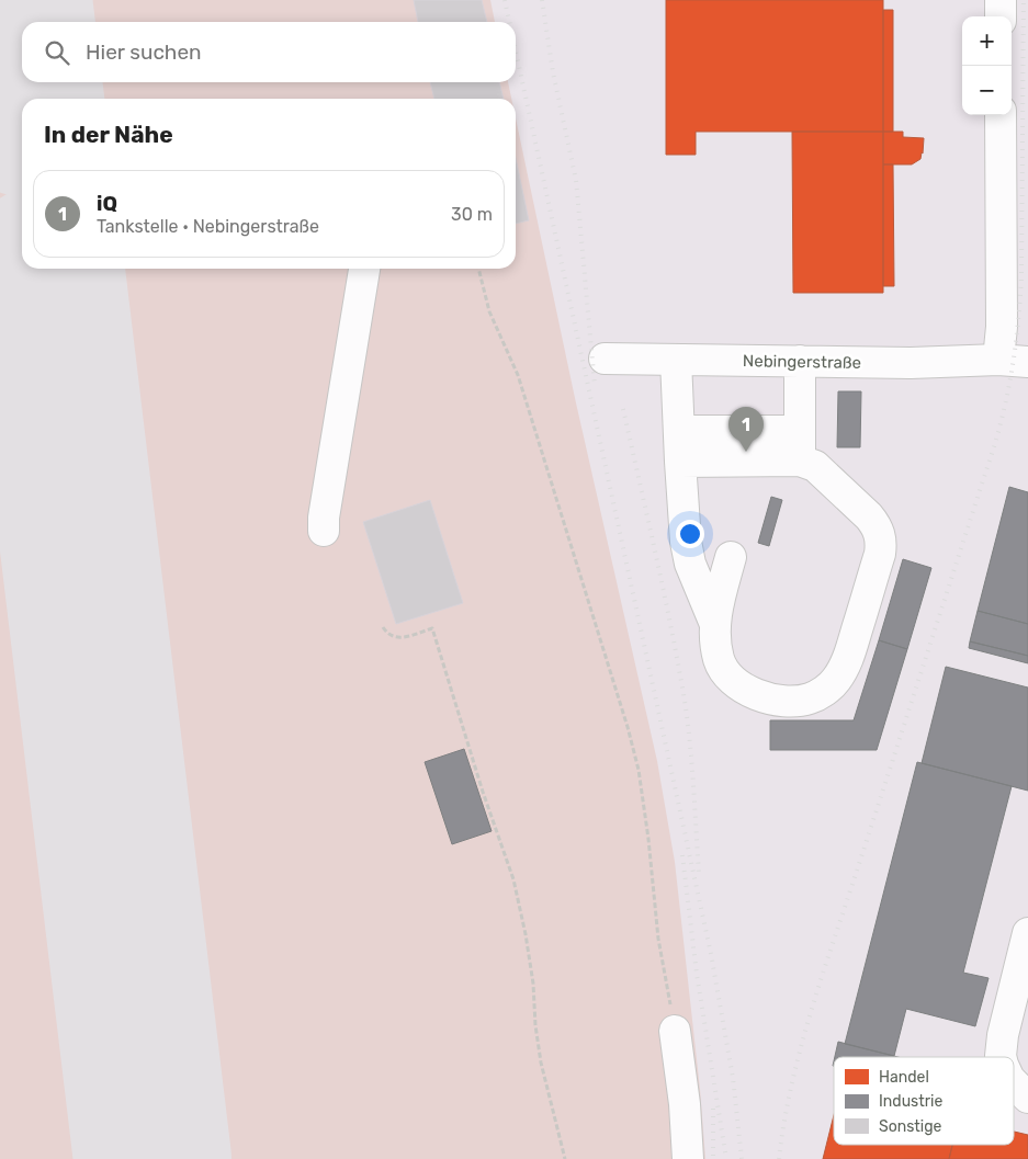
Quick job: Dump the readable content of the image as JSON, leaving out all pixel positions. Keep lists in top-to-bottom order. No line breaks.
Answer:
{"streets":{"street":["Nebingerstraße"]},"legend":["Handel","Industrie","Sonstige"],"page":{"map_buttons":["+","−"],"search":"Hier suchen","heading":"In der Nähe","list":[{"mark":"1","name":"iQ","note":"Tankstelle · Nebingerstraße","value":"30 m"}],"pins":"1"}}
